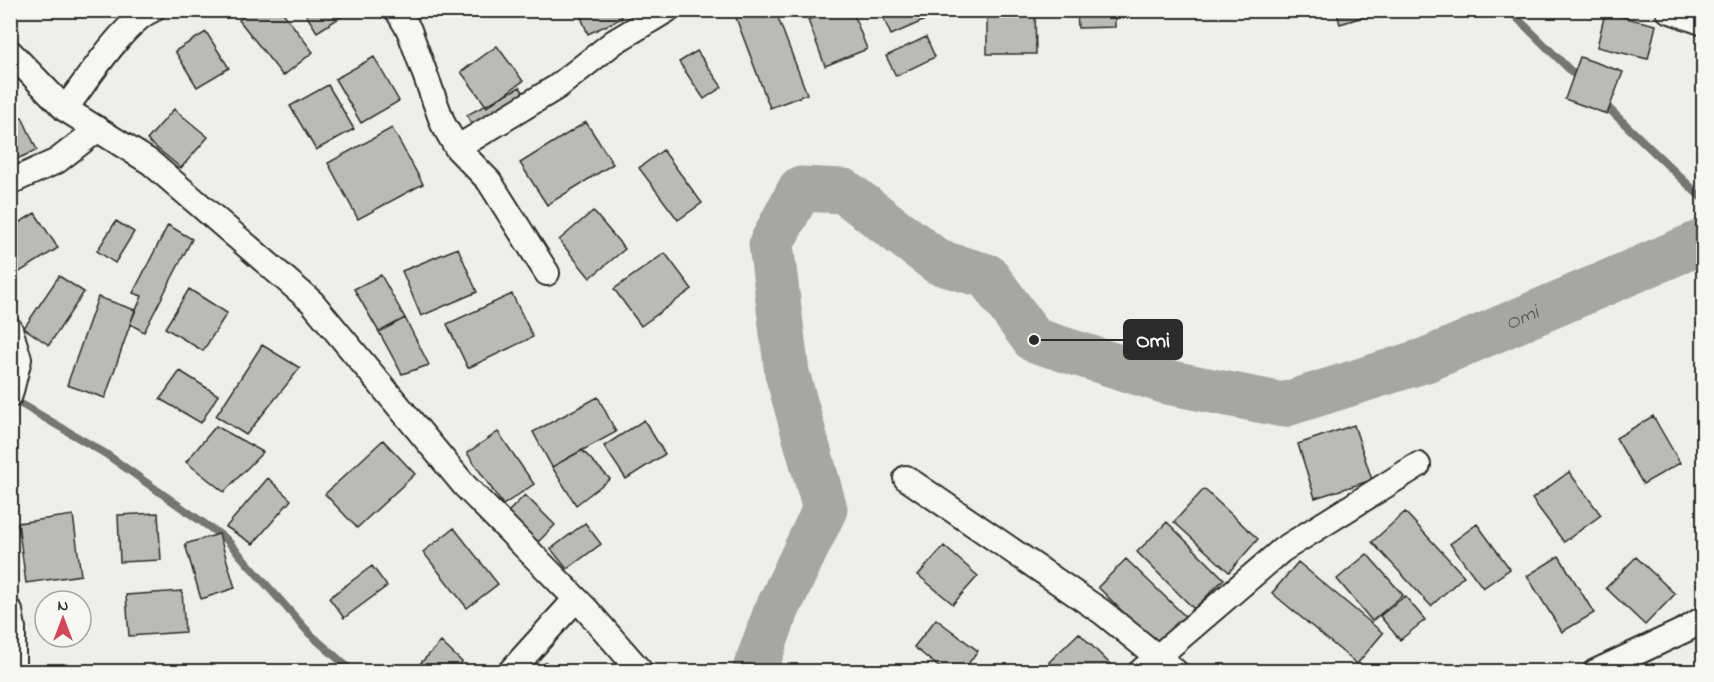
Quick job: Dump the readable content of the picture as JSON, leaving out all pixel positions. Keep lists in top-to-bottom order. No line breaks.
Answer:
{"water":["Omi"],"places":["Omi"],"north":"top"}
